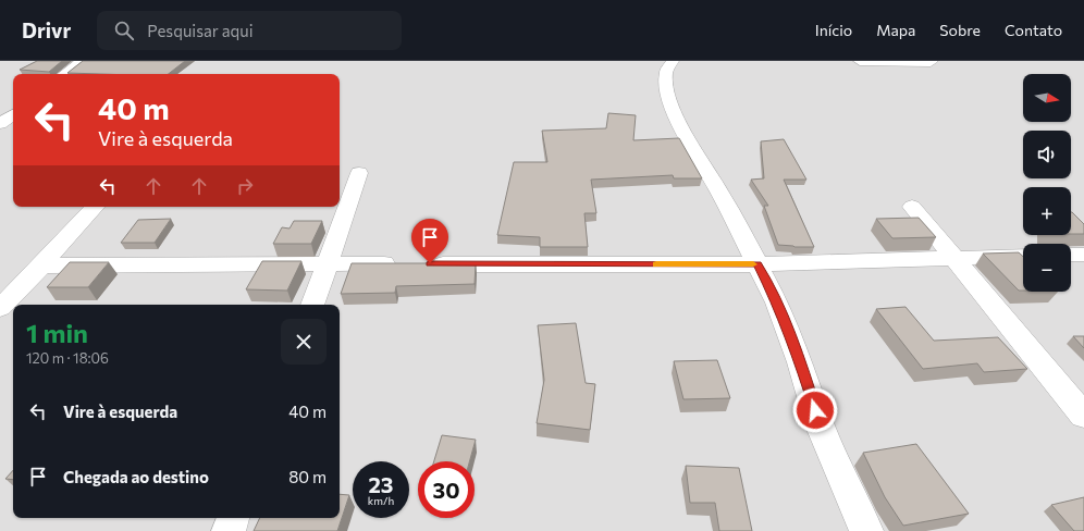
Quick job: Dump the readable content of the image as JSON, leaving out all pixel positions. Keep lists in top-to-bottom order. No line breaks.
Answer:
{"north":"right","page":{"header":"Drivr","search":"Pesquisar aqui","nav":["Início","Mapa","Sobre","Contato"],"map_buttons":["+","−"],"turn":["40 m","Vire à esquerda"],"heading":["1 min","120 m · 18:06"],"list":[{"name":"Vire à esquerda","value":"40 m"},{"name":"Chegada ao destino","value":"80 m"}],"speed":"23 km/h","limit":"30"}}
